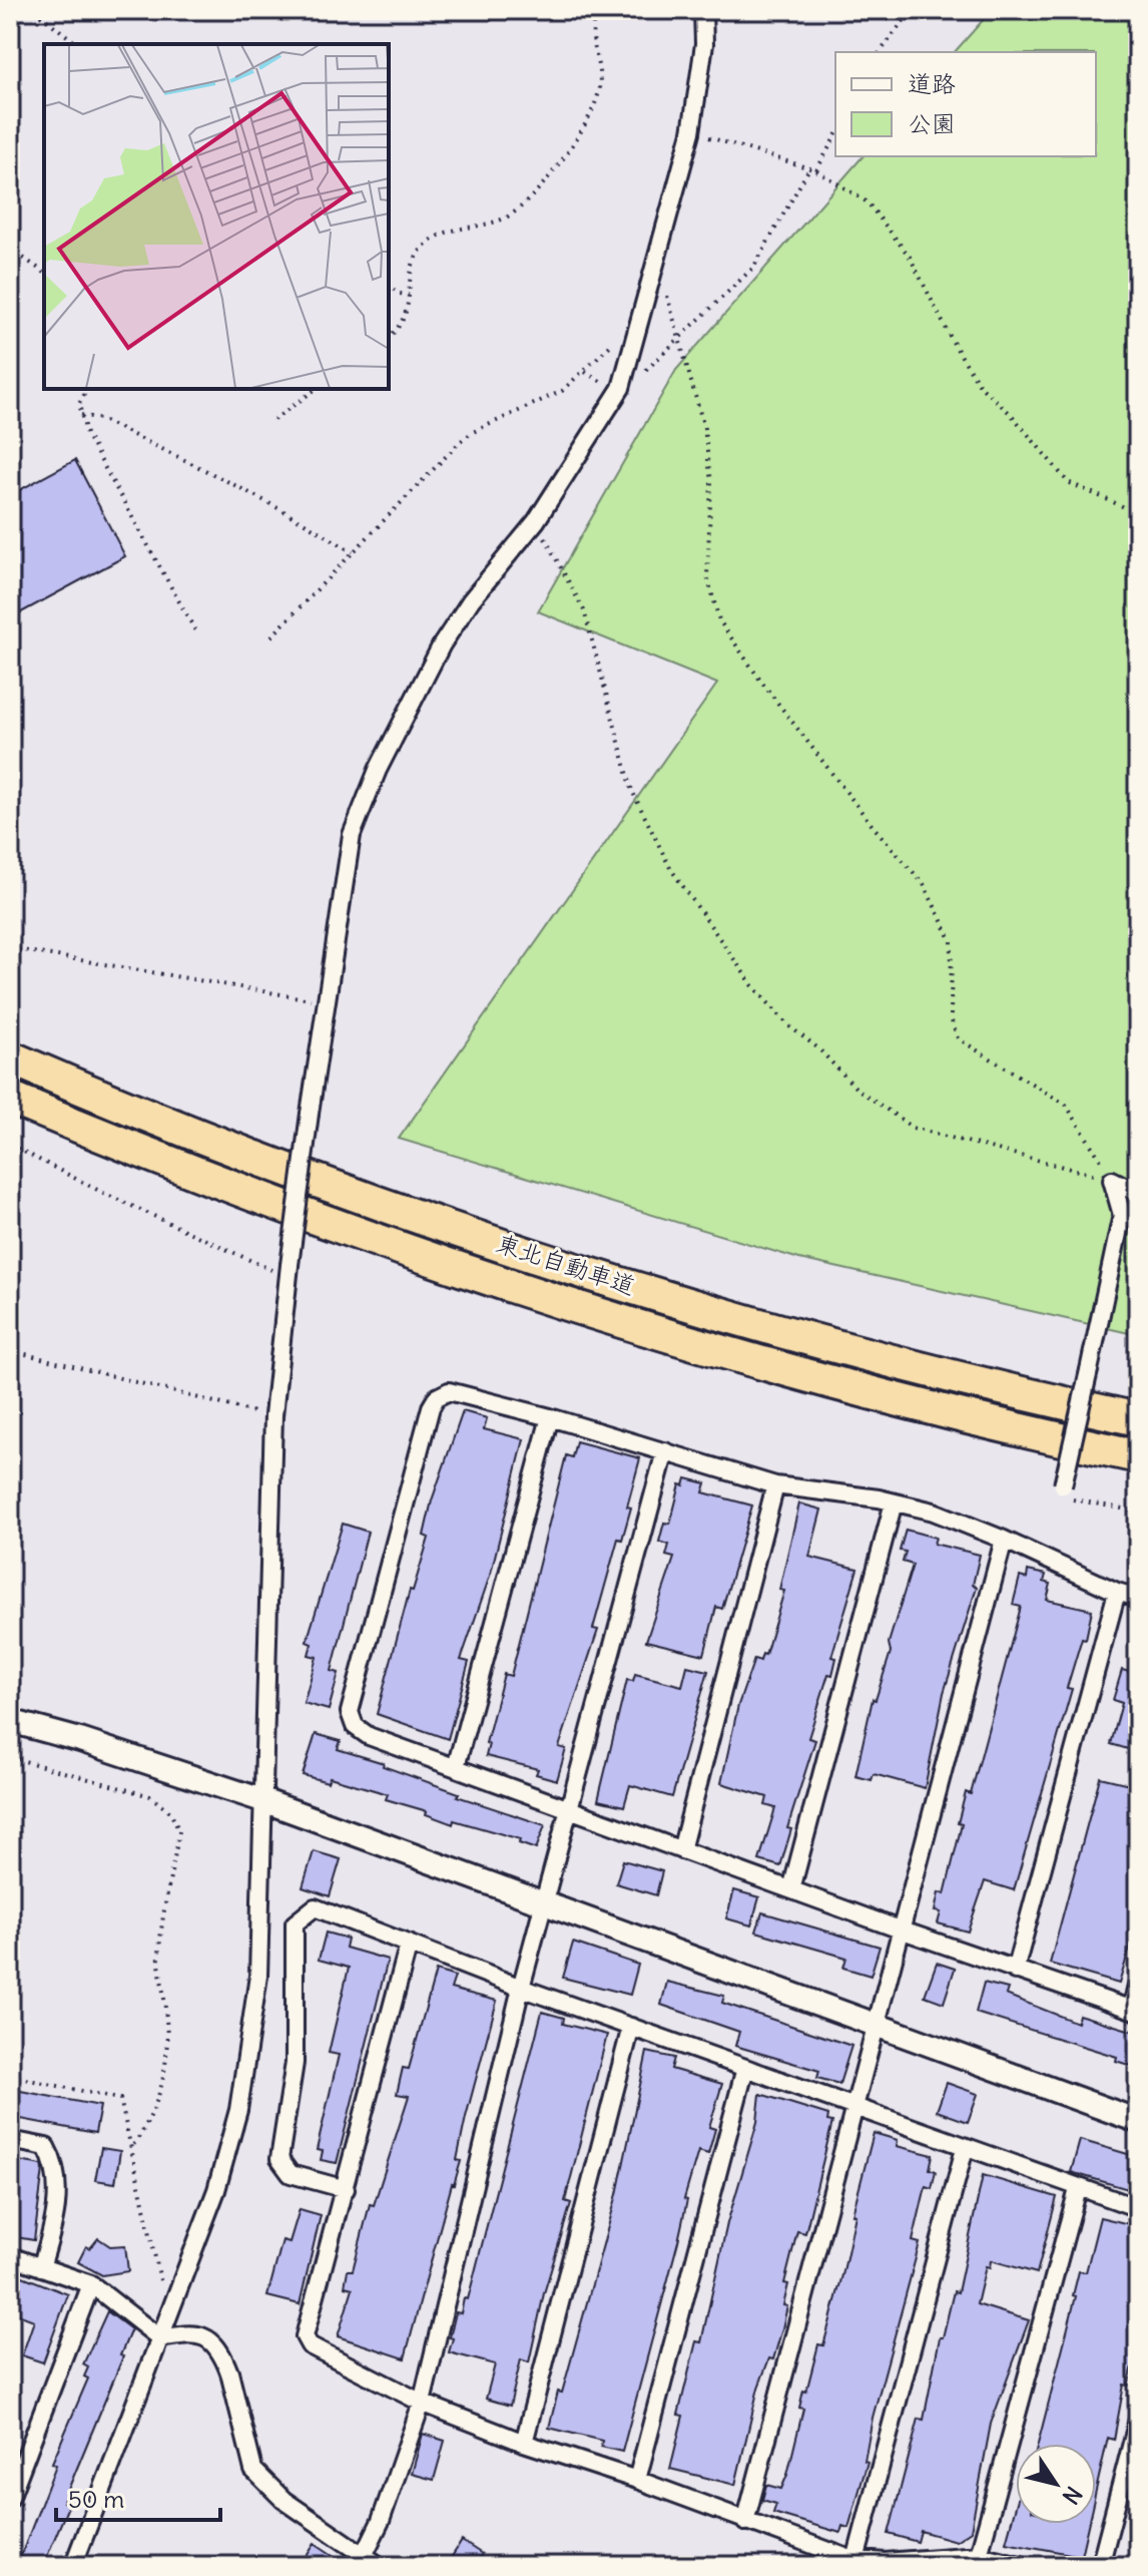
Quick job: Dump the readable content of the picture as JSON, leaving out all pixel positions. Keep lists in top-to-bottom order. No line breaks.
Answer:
{"streets":{"highway":["東北自動車道"]},"legend":["道路","公園"],"scale_bar":"50 m","north":"bottom right"}
